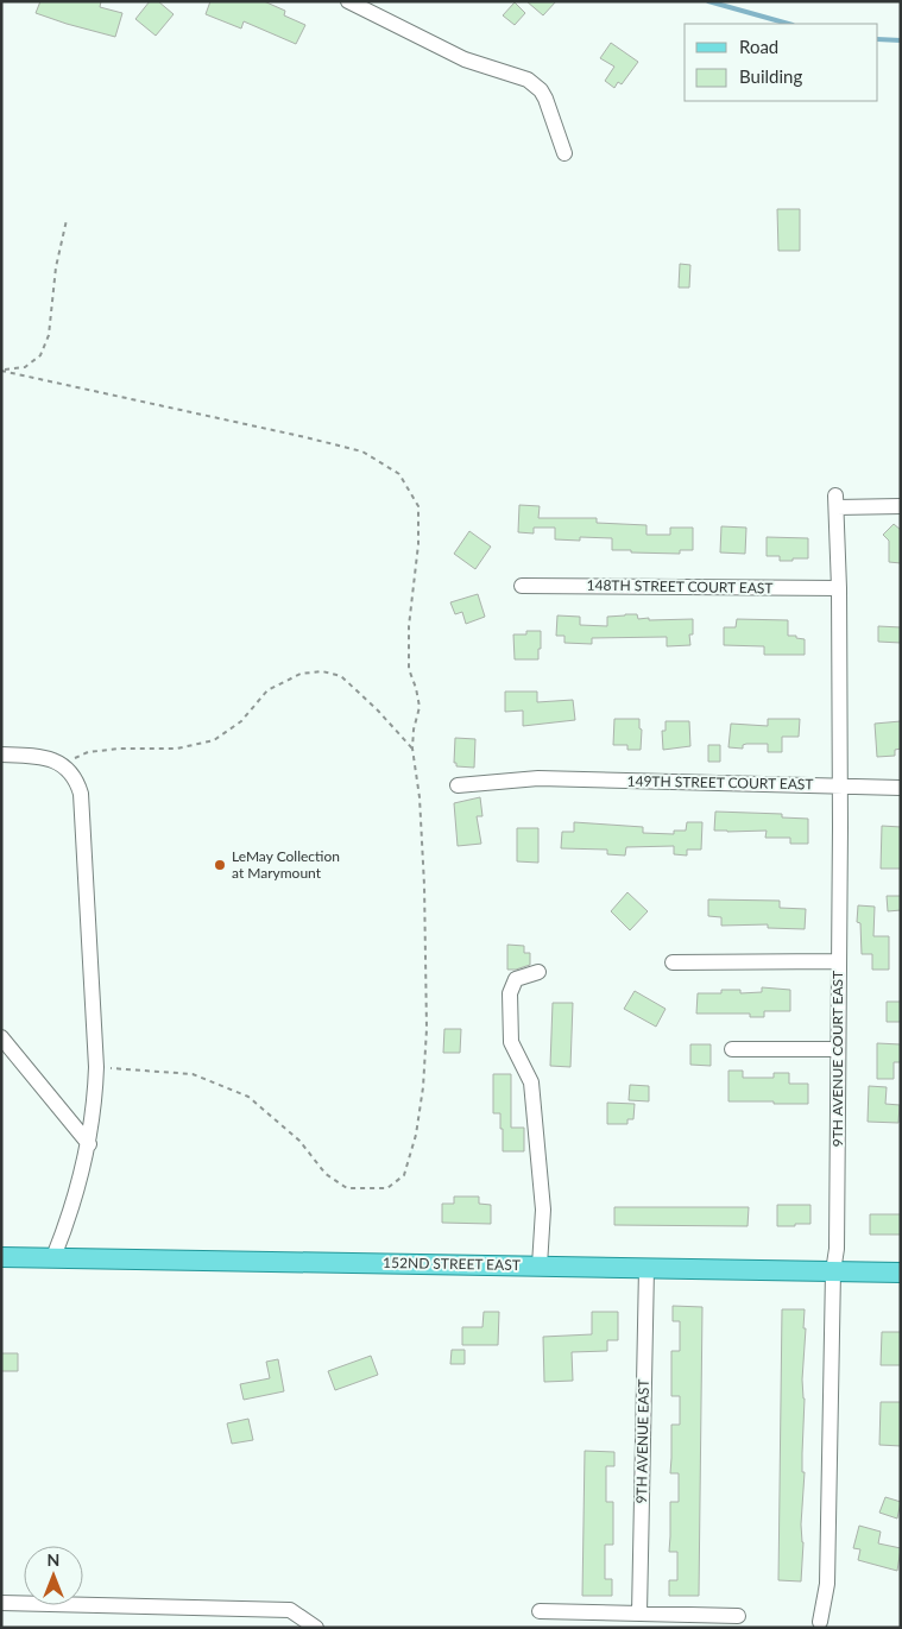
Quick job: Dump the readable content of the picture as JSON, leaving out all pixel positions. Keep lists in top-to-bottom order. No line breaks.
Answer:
{"streets":{"main road":["152ND STREET EAST"],"street":["148TH STREET COURT EAST","149TH STREET COURT EAST","9TH AVENUE COURT EAST","9TH AVENUE EAST"]},"crossings":[["148TH STREET COURT EAST","9TH AVENUE COURT EAST"],["149TH STREET COURT EAST","9TH AVENUE COURT EAST"],["9TH AVENUE COURT EAST","152ND STREET EAST"],["152ND STREET EAST","9TH AVENUE EAST"]],"places":["LeMay Collection at Marymount"],"legend":["Road","Building"],"north":"top"}
